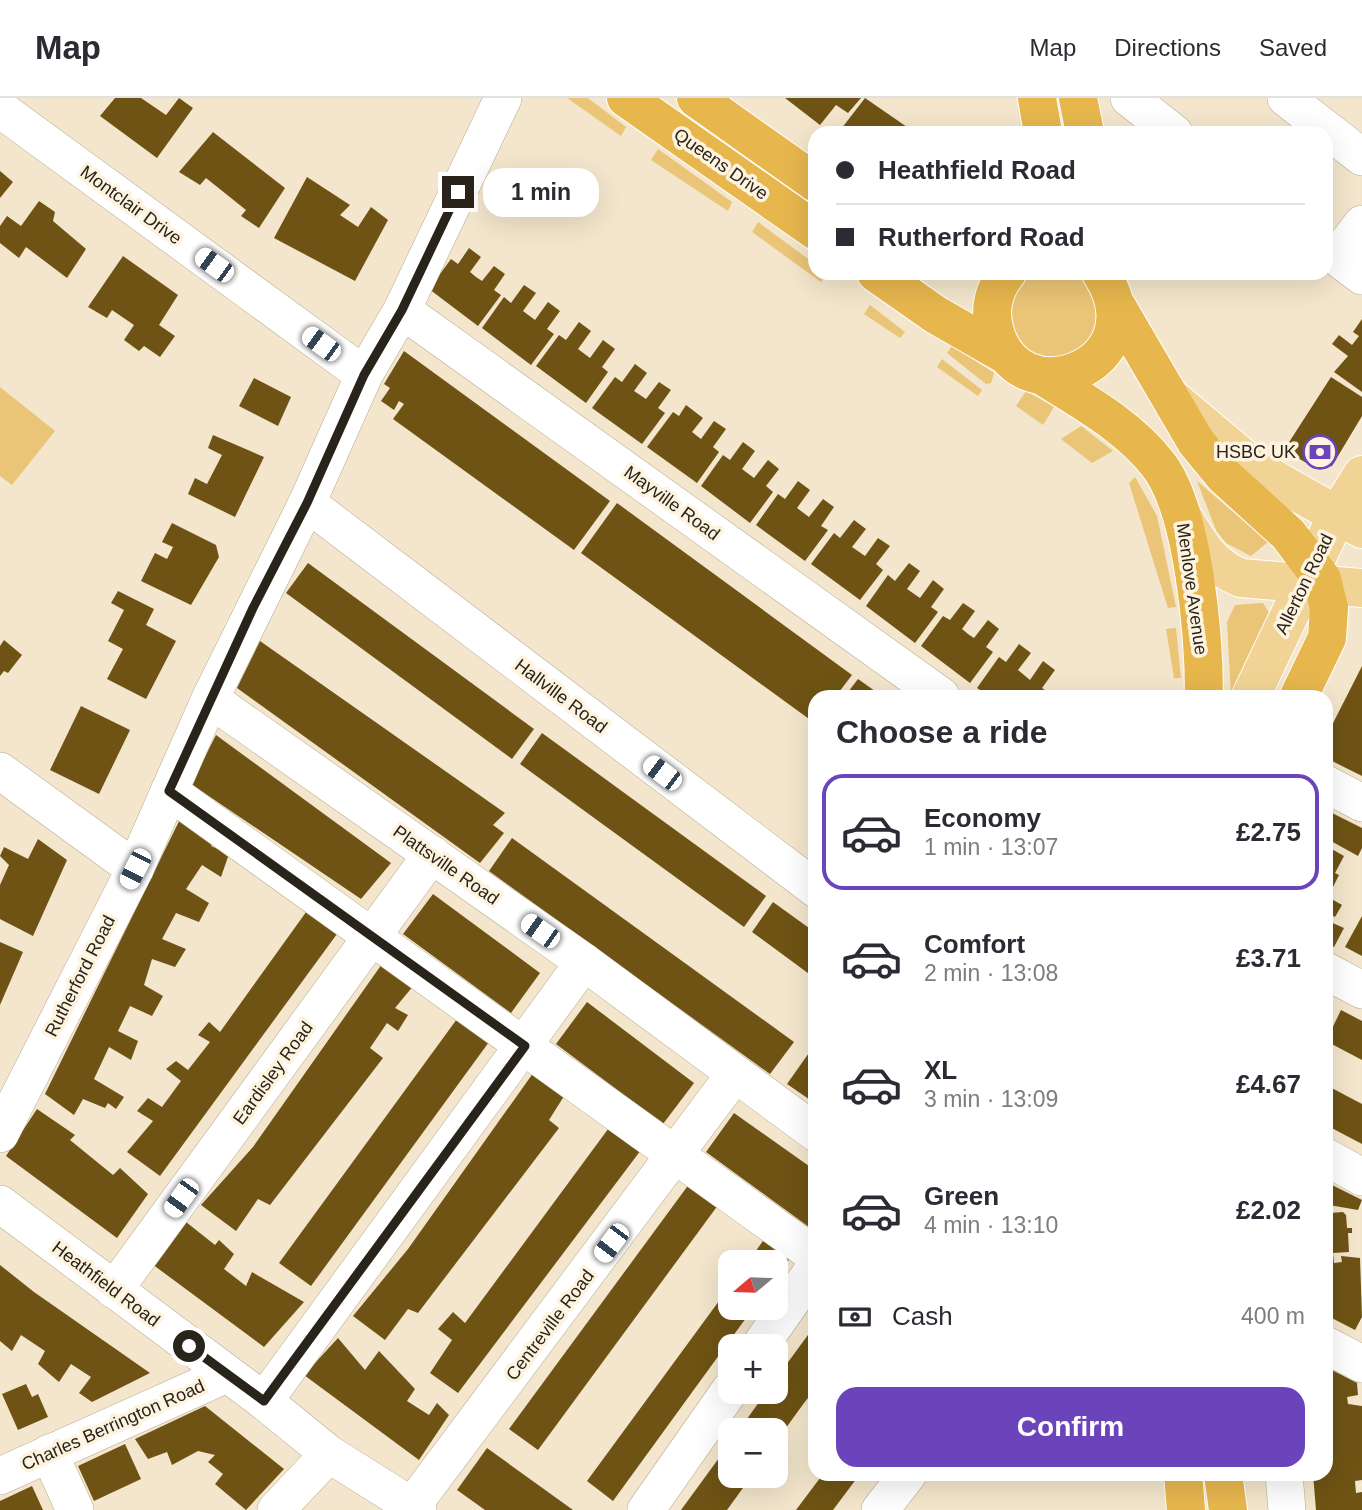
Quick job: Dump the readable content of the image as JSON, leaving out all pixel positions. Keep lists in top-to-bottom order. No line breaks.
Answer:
{"streets":{"highway":["Queens Drive","Menlove Avenue"],"main road":["Allerton Road"],"street":["Montclair Drive","Mayville Road","Hallville Road","Plattsville Road","Rutherford Road","Eardisley Road","Heathfield Road","Centreville Road","Charles Berrington Road"]},"crossings":[["Montclair Drive","Rutherford Road"],["Mayville Road","Rutherford Road"],["Hallville Road","Rutherford Road"],["Plattsville Road","Rutherford Road"],["Plattsville Road","Eardisley Road"],["Plattsville Road","Centreville Road"],["Eardisley Road","Heathfield Road"],["Heathfield Road","Centreville Road"],["Heathfield Road","Charles Berrington Road"]],"places":{"bank":["HSBC UK"]},"north":"left","page":{"header":"Map","nav":["Map","Directions","Saved"],"banner":["Heathfield Road","Rutherford Road"],"bubble":"1 min","heading":"Choose a ride","list":[{"name":"Economy","note":"1 min · 13:07","value":"£2.75"},{"name":"Comfort","note":"2 min · 13:08","value":"£3.71"},{"name":"XL","note":"3 min · 13:09","value":"£4.67"},{"name":"Green","note":"4 min · 13:10","value":"£2.02"}],"map_buttons":["+","−"],"pay":["Cash","400 m"],"buttons":"Confirm"}}
